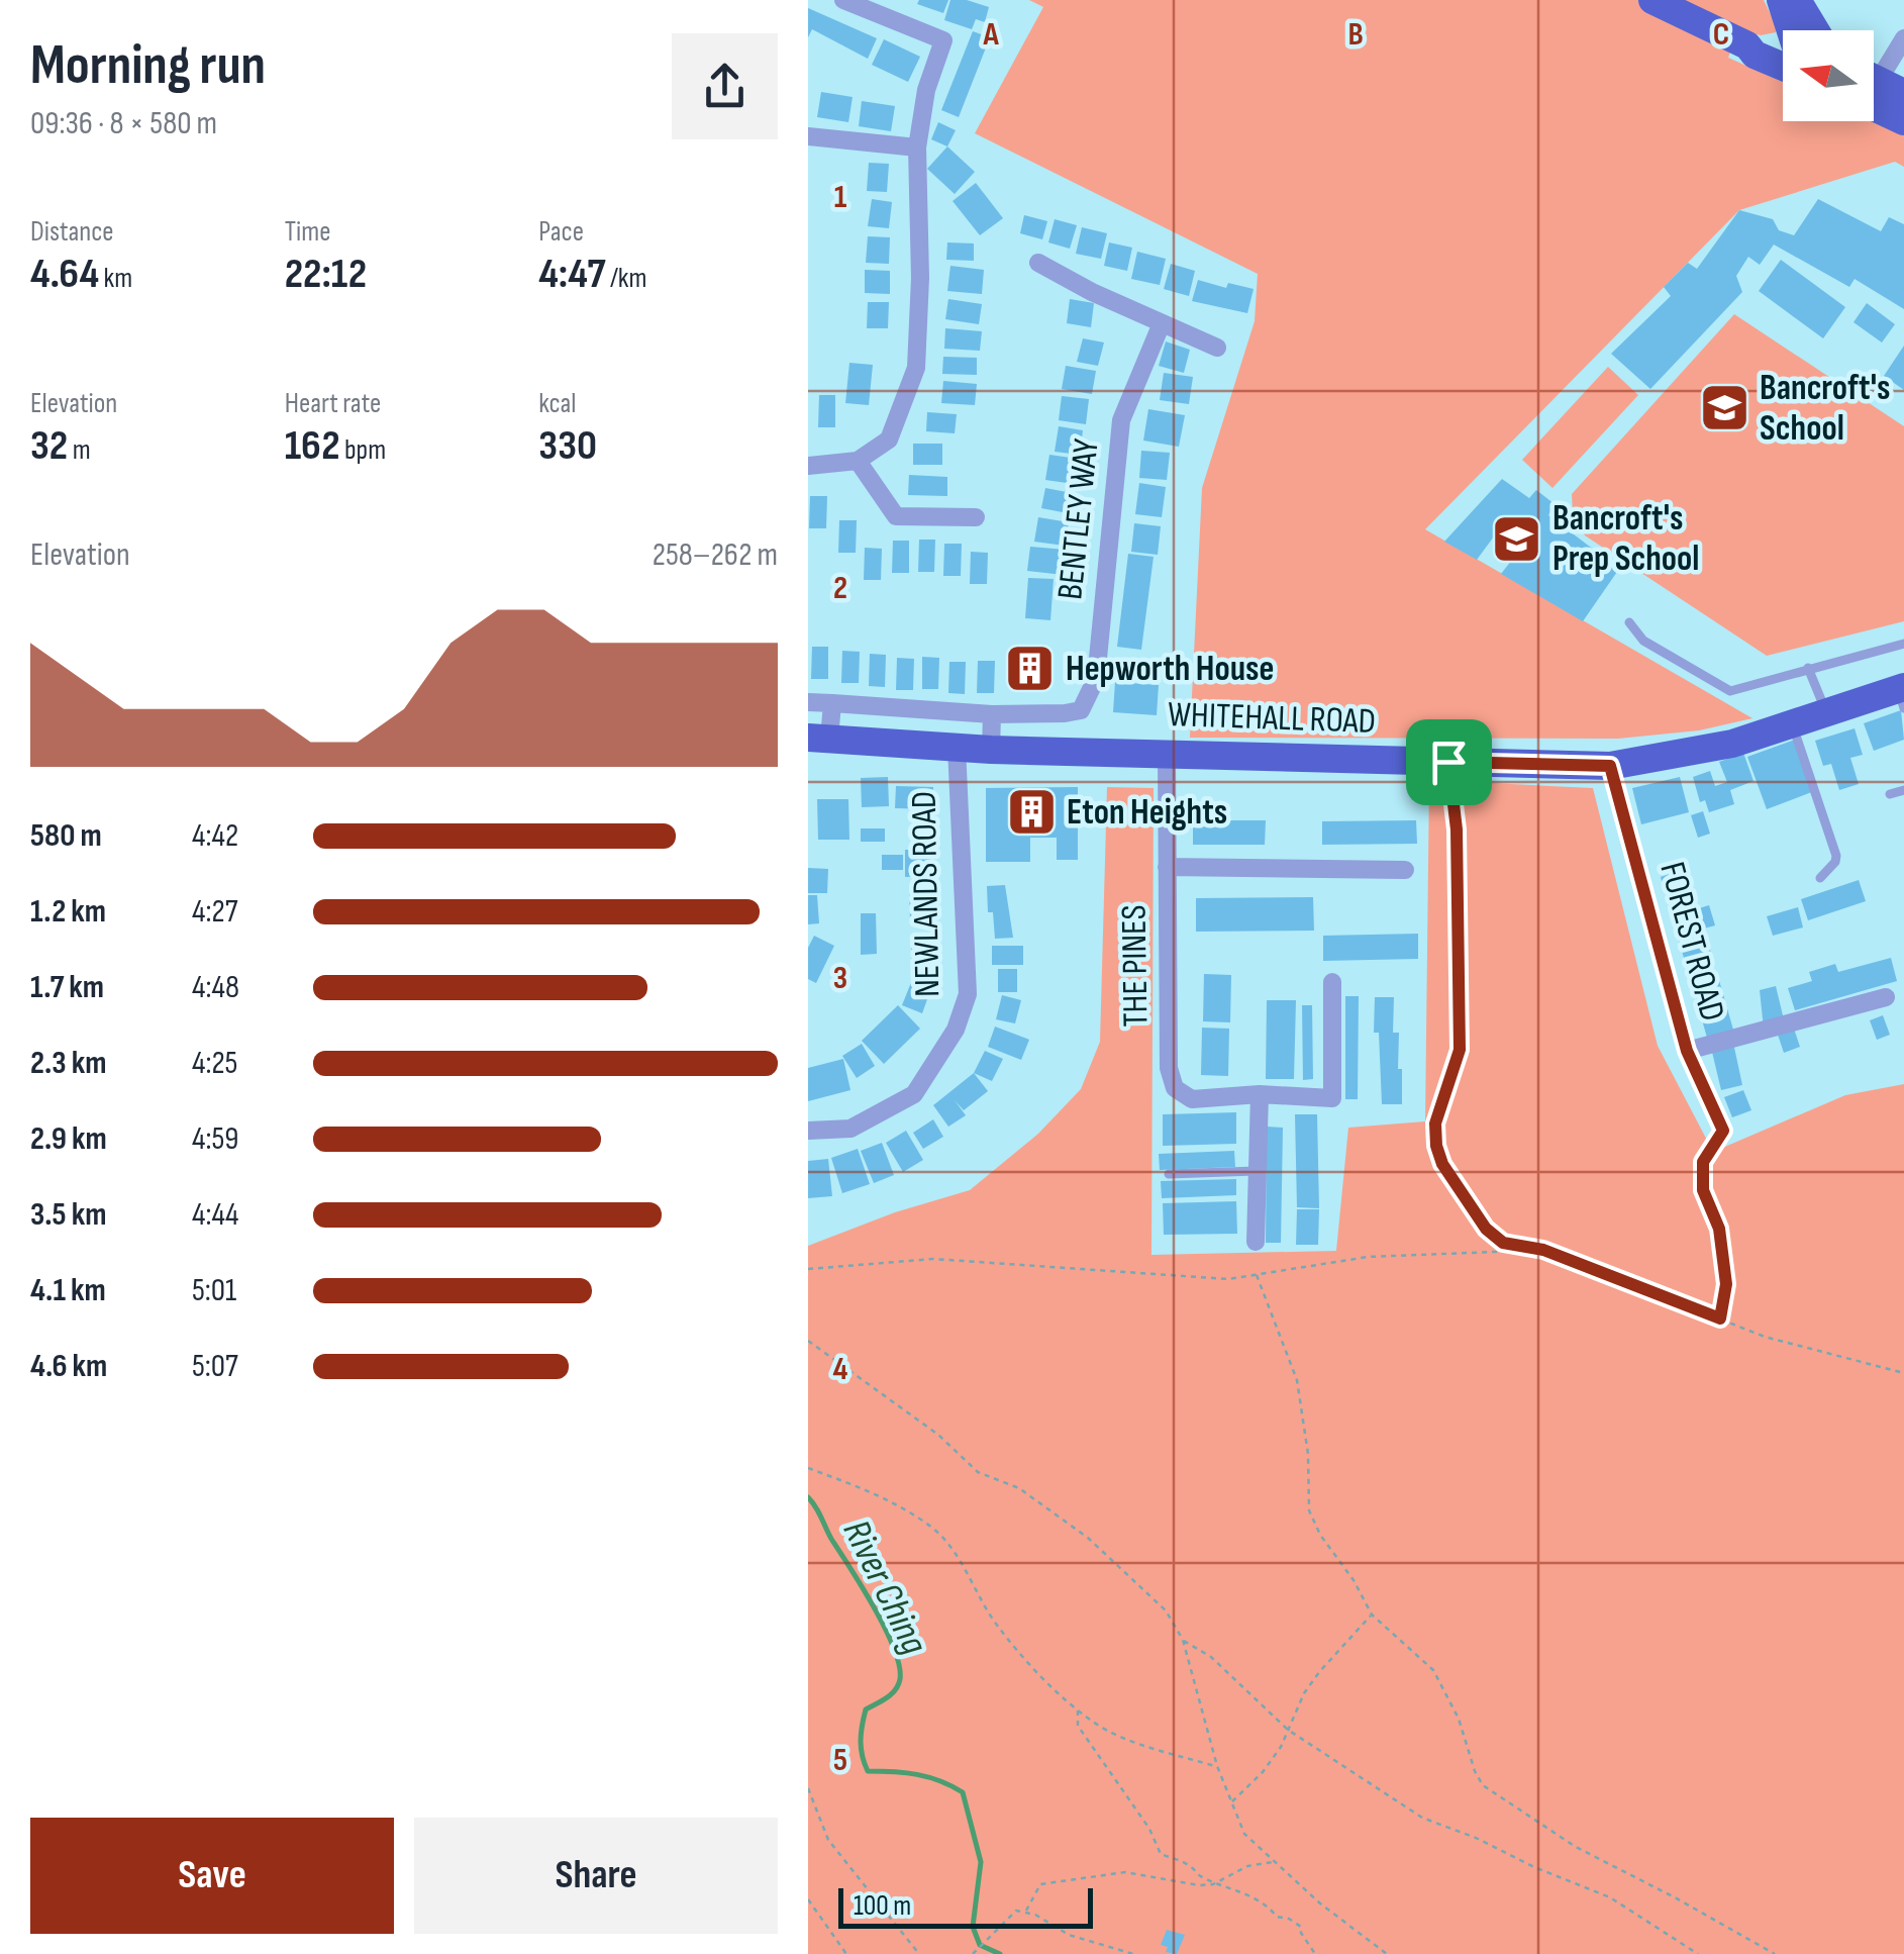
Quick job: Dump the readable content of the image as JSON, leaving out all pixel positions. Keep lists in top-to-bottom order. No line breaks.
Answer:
{"streets":{"main road":["WHITEHALL ROAD"],"street":["BENTLEY WAY","NEWLANDS ROAD","FOREST ROAD","THE PINES"]},"crossings":[["WHITEHALL ROAD","NEWLANDS ROAD"],["WHITEHALL ROAD","FOREST ROAD"],["WHITEHALL ROAD","THE PINES"]],"water":["River Ching"],"places":{"school or university":["Bancroft's School","Bancroft's Prep School"],"building":["Hepworth House","Eton Heights"]},"scale_bar":"100 m","north":"left","page":{"heading":["Morning run","09:36 · 8 × 580 m"],"stats":[["Distance","4.64 km"],["Time","22:12"],["Pace","4:47 /km"],["Elevation","32 m"],["Heart rate","162 bpm"],["kcal","330"]],"chart":["Elevation","258–262 m"],"list":[{"name":"580 m","note":"4:42"},{"name":"1.2 km","note":"4:27"},{"name":"1.7 km","note":"4:48"},{"name":"2.3 km","note":"4:25"},{"name":"2.9 km","note":"4:59"},{"name":"3.5 km","note":"4:44"},{"name":"4.1 km","note":"5:01"},{"name":"4.6 km","note":"5:07"}],"buttons":["Save","Share"],"scale":"100 m"},"grid":{"columns":["A","B","C"],"rows":["1","2","3","4","5"]}}
